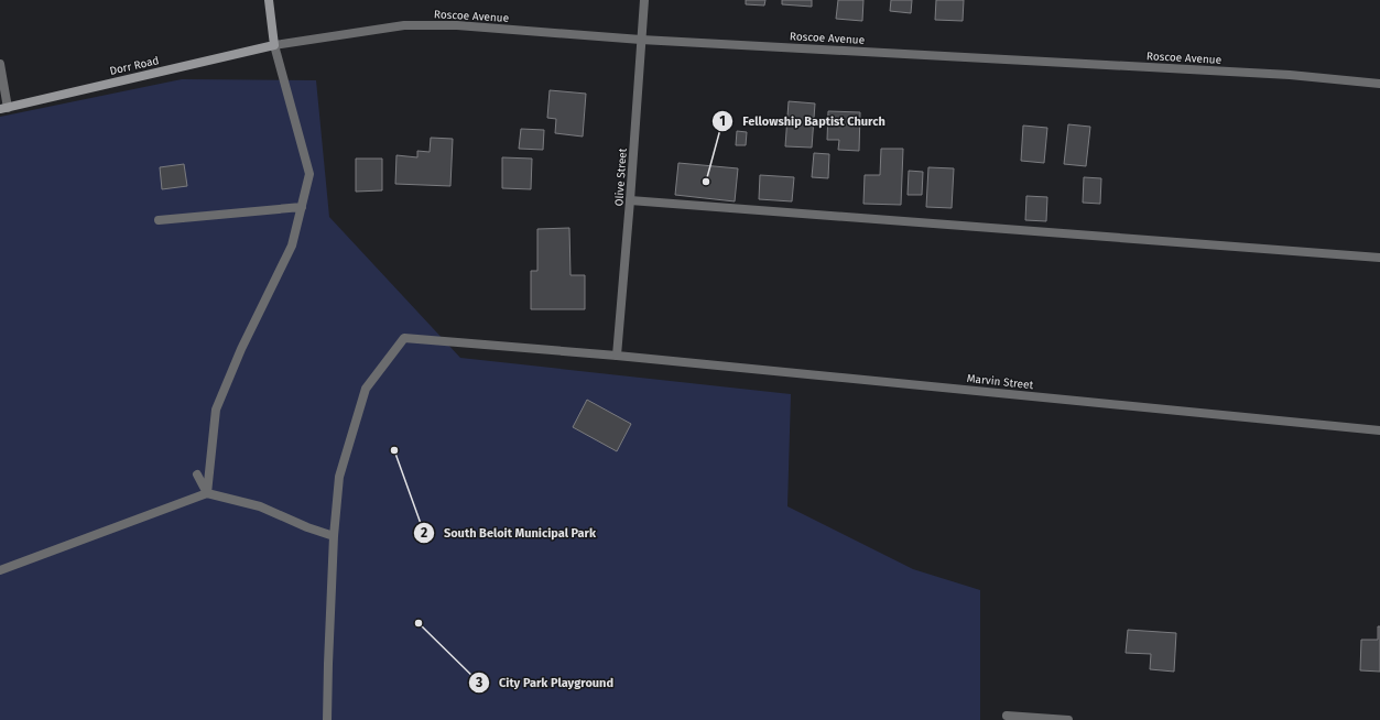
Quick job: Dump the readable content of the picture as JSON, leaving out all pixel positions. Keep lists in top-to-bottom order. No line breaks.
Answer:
{"streets":{"street":["Roscoe Avenue","Dorr Road","Olive Street","Marvin Street"]},"crossings":[["Roscoe Avenue","Dorr Road"],["Roscoe Avenue","Olive Street"],["Olive Street","Marvin Street"]],"places":["Fellowship Baptist Church","South Beloit Municipal Park","City Park Playground"]}
